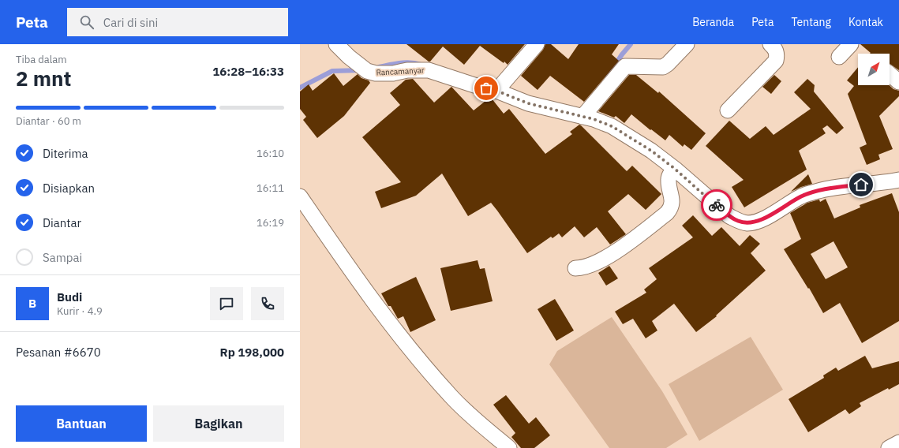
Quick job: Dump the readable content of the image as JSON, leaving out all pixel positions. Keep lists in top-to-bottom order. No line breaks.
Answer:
{"streets":{"street":["Rancamanyar"]},"north":"top right","page":{"header":"Peta","search":"Cari di sini","nav":["Beranda","Peta","Tentang","Kontak"],"heading":["2 mnt","Tiba dalam","16:28–16:33"],"panel":["Budi","Kurir · 4.9","Pesanan #6670","Rp 198,000"],"bar":"Diantar · 60 m","list":[["Diterima","16:10"],["Disiapkan","16:11"],["Diantar","16:19"],"Sampai"],"round":"B","buttons":["Bantuan","Bagikan"]}}
